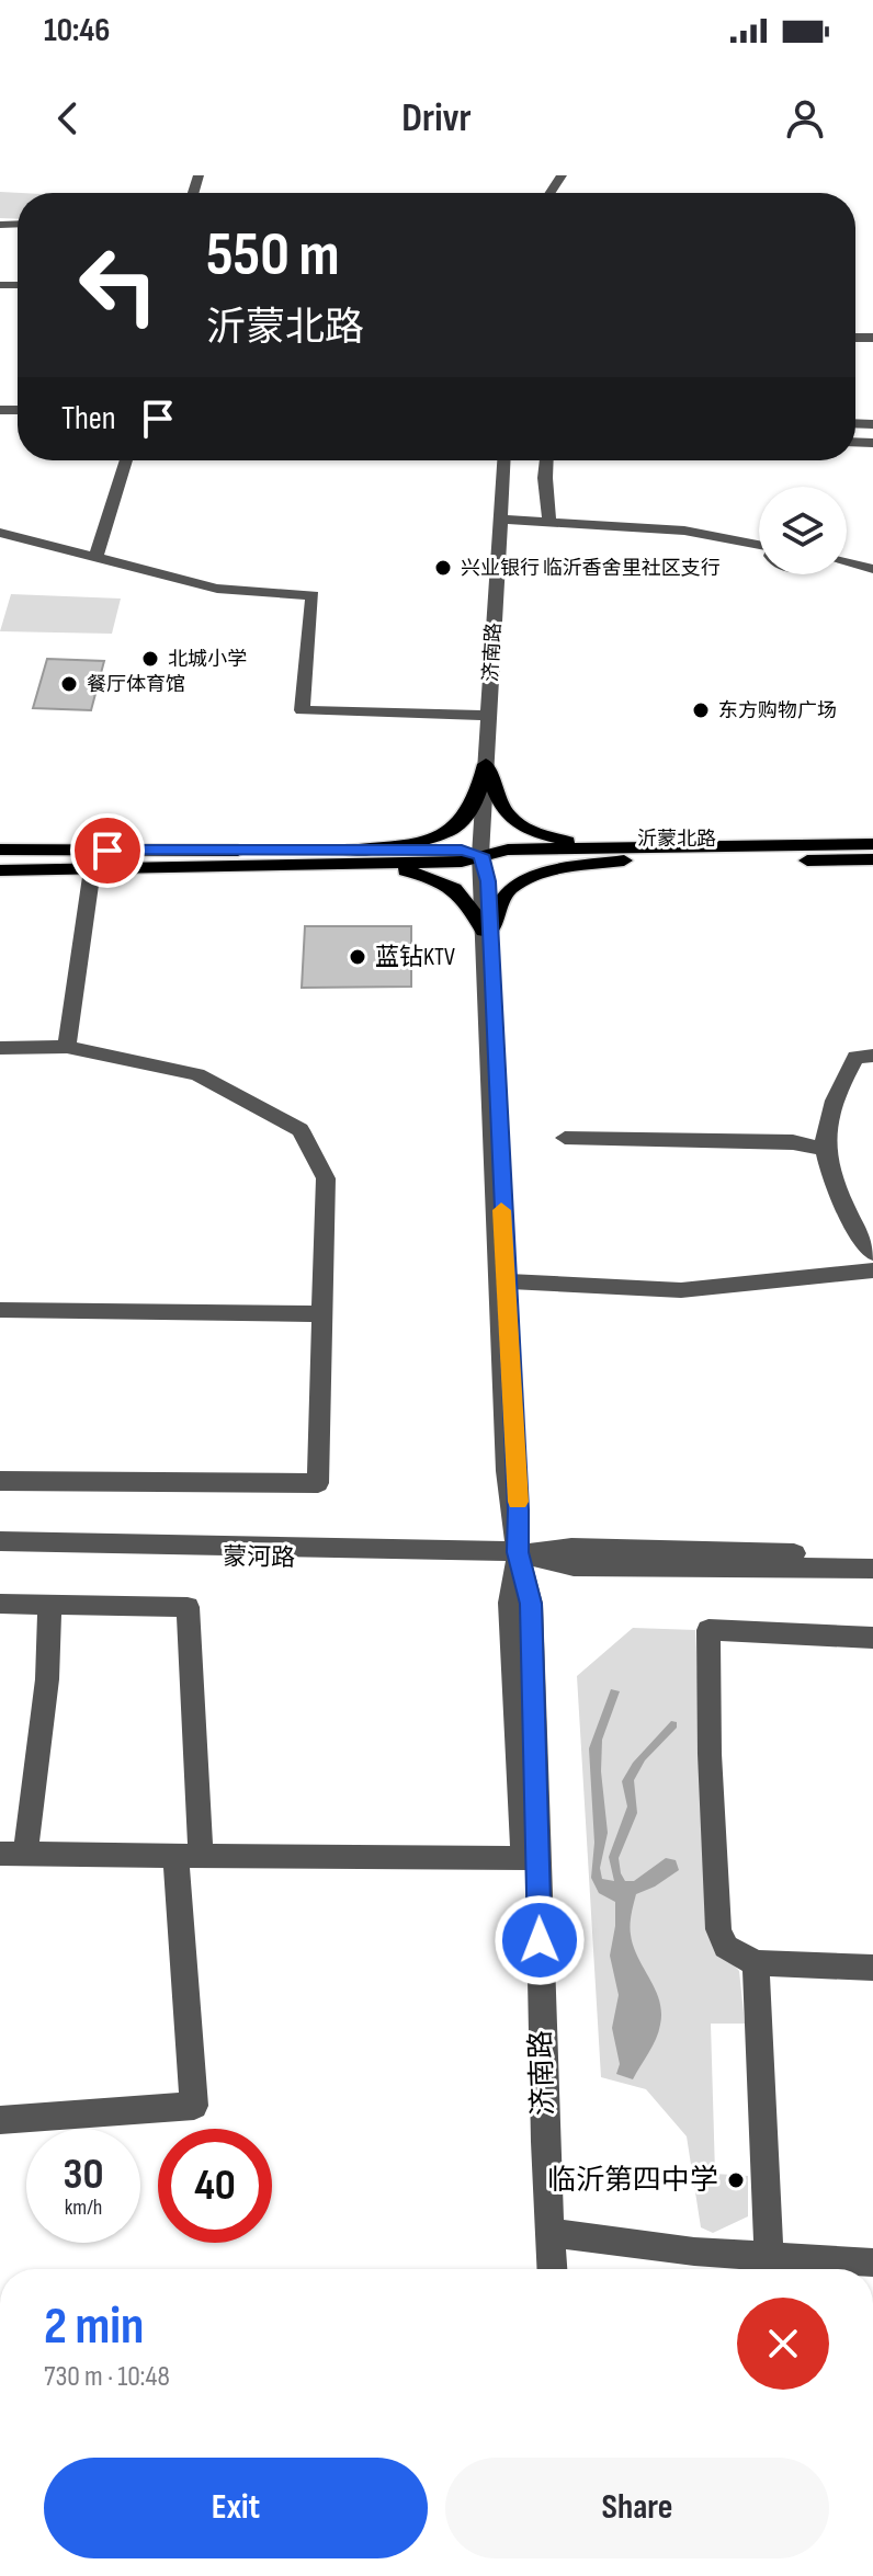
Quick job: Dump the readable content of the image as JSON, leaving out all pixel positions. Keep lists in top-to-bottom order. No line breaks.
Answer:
{"streets":{"main road":["沂蒙北路"],"street":["济南路","蒙河路"]},"crossings":[["济南路","沂蒙北路"],["济南路","蒙河路"]],"places":["兴业银行 临沂香舍里社区支行","北城小学","餐厅体育馆","东方购物广场","蓝钻KTV","临沂第四中学"],"page":{"status":"10:46","header":"Drivr","turn":["550 m","沂蒙北路"],"then":"Then","speed":"30 km/h","limit":"40","heading":["2 min","730 m · 10:48"],"buttons":["Exit","Share"]}}
